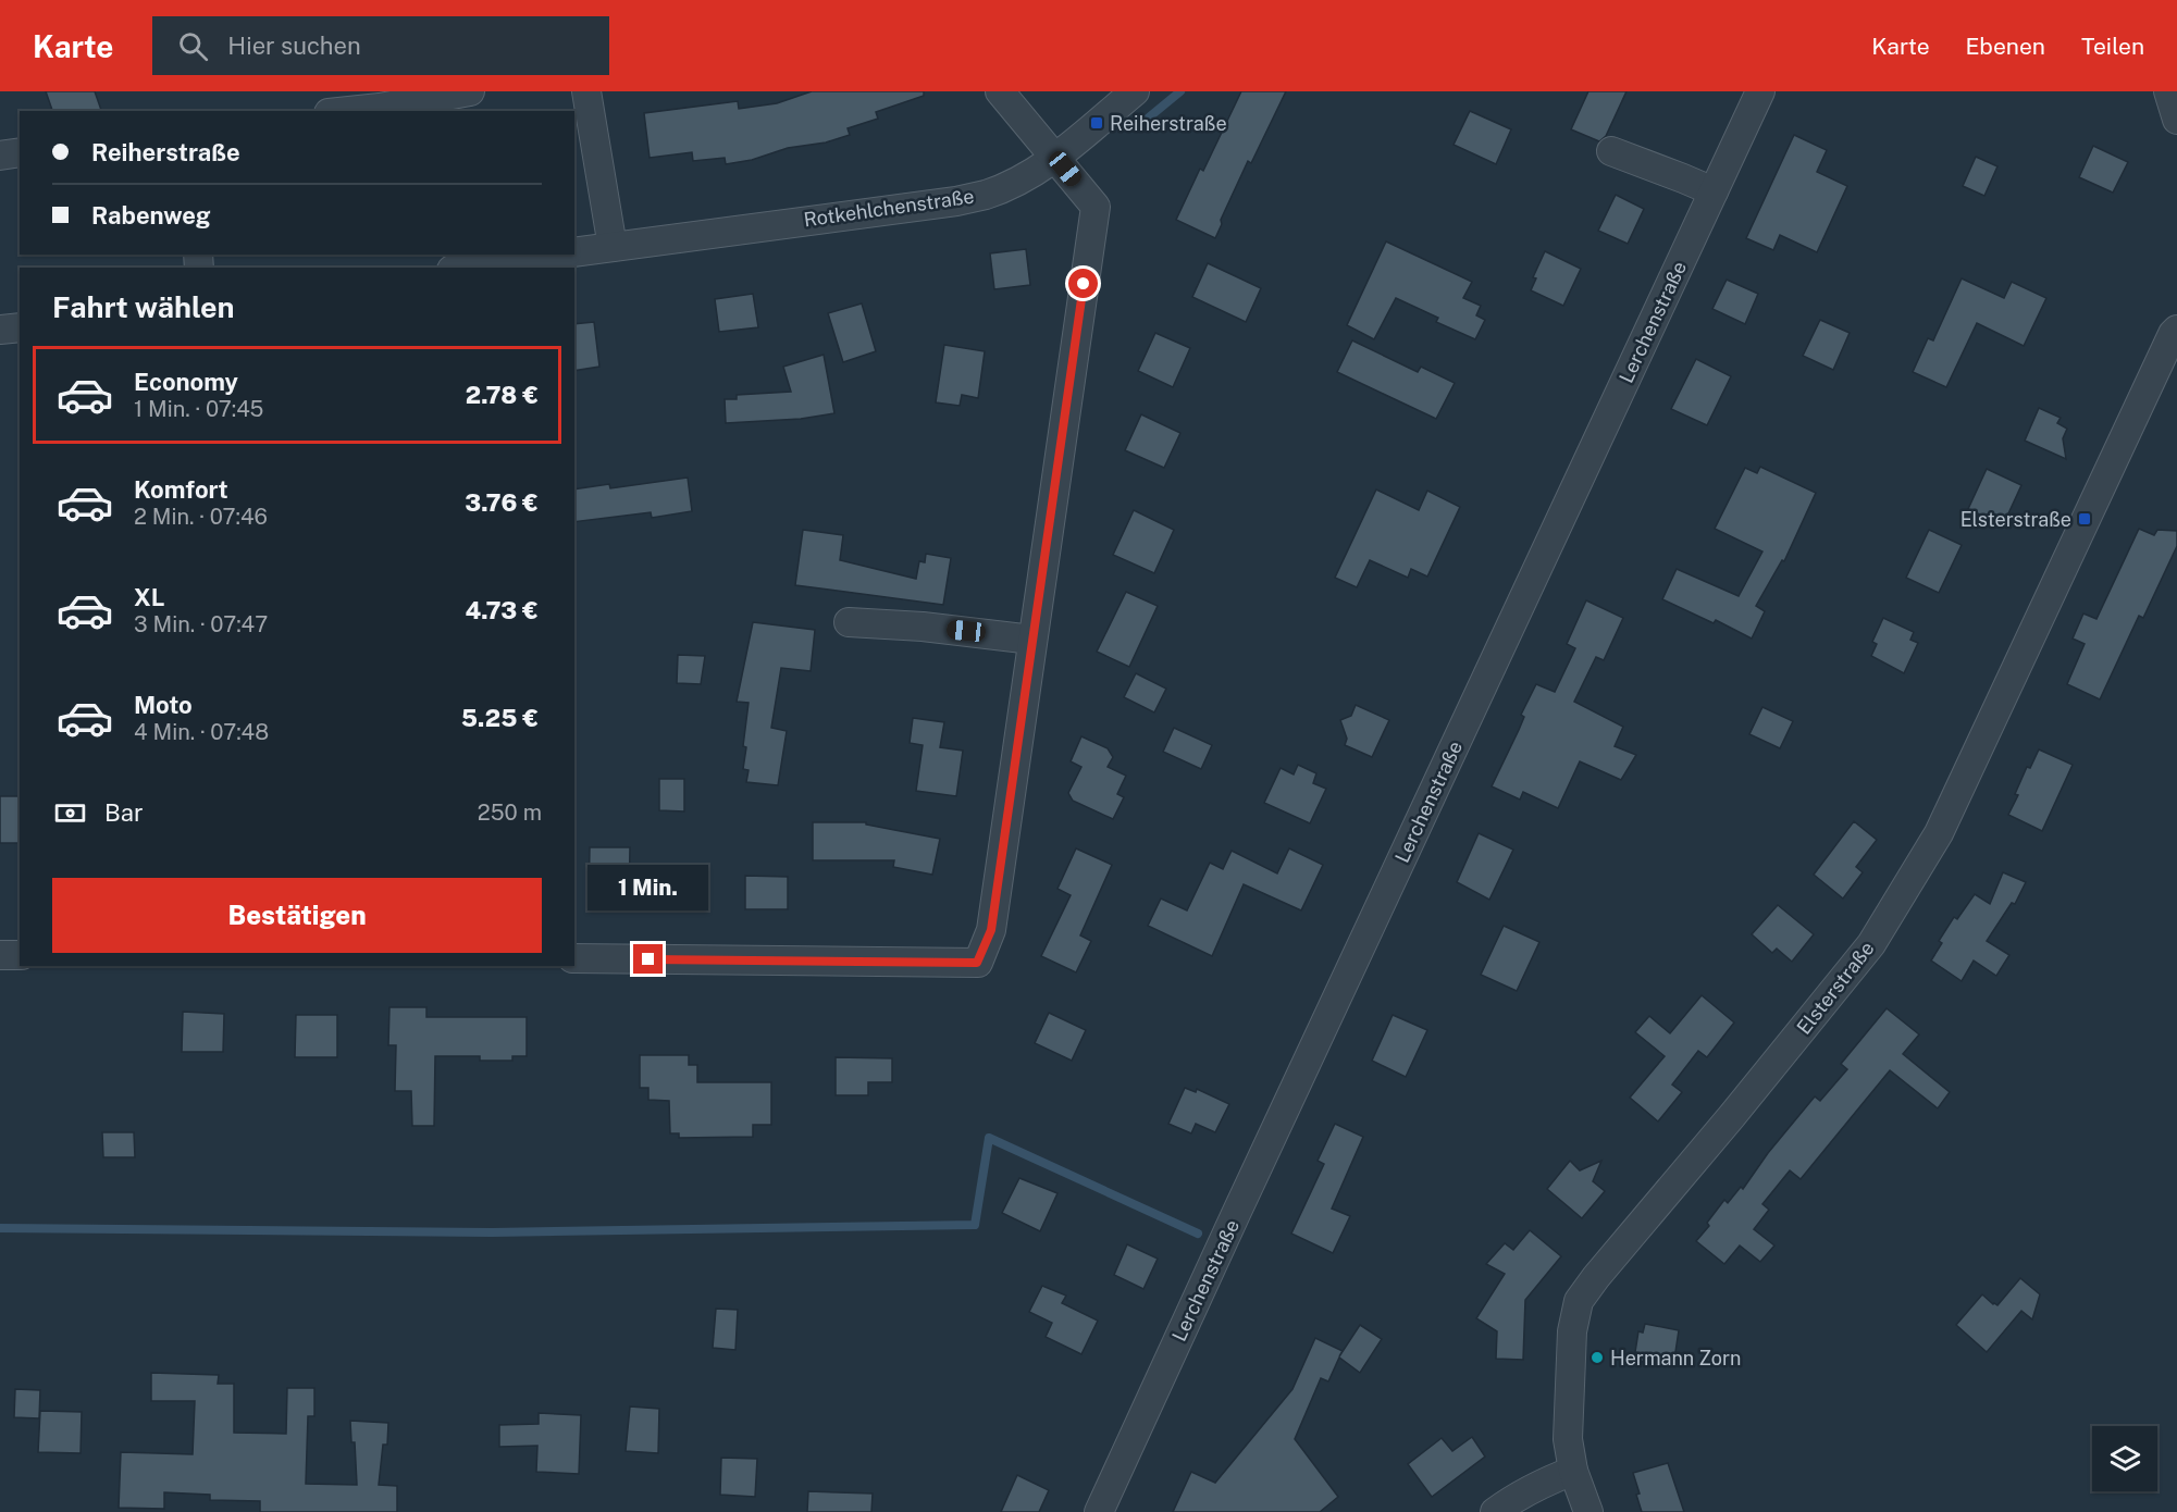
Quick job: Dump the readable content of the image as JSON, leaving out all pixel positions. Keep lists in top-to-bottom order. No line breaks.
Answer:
{"streets":{"street":["Rotkehlchenstraße","Lerchenstraße","Elsterstraße"]},"places":{"transit":["Reiherstraße","Elsterstraße"],"other":["Hermann Zorn"]},"page":{"header":"Karte","search":"Hier suchen","nav":["Karte","Ebenen","Teilen"],"banner":["Reiherstraße","Rabenweg"],"heading":"Fahrt wählen","list":[{"name":"Economy","note":"1 Min. · 07:45","value":"2.78 €"},{"name":"Komfort","note":"2 Min. · 07:46","value":"3.76 €"},{"name":"XL","note":"3 Min. · 07:47","value":"4.73 €"},{"name":"Moto","note":"4 Min. · 07:48","value":"5.25 €"}],"pay":["Bar","250 m"],"bubble":"1 Min.","buttons":"Bestätigen"}}
